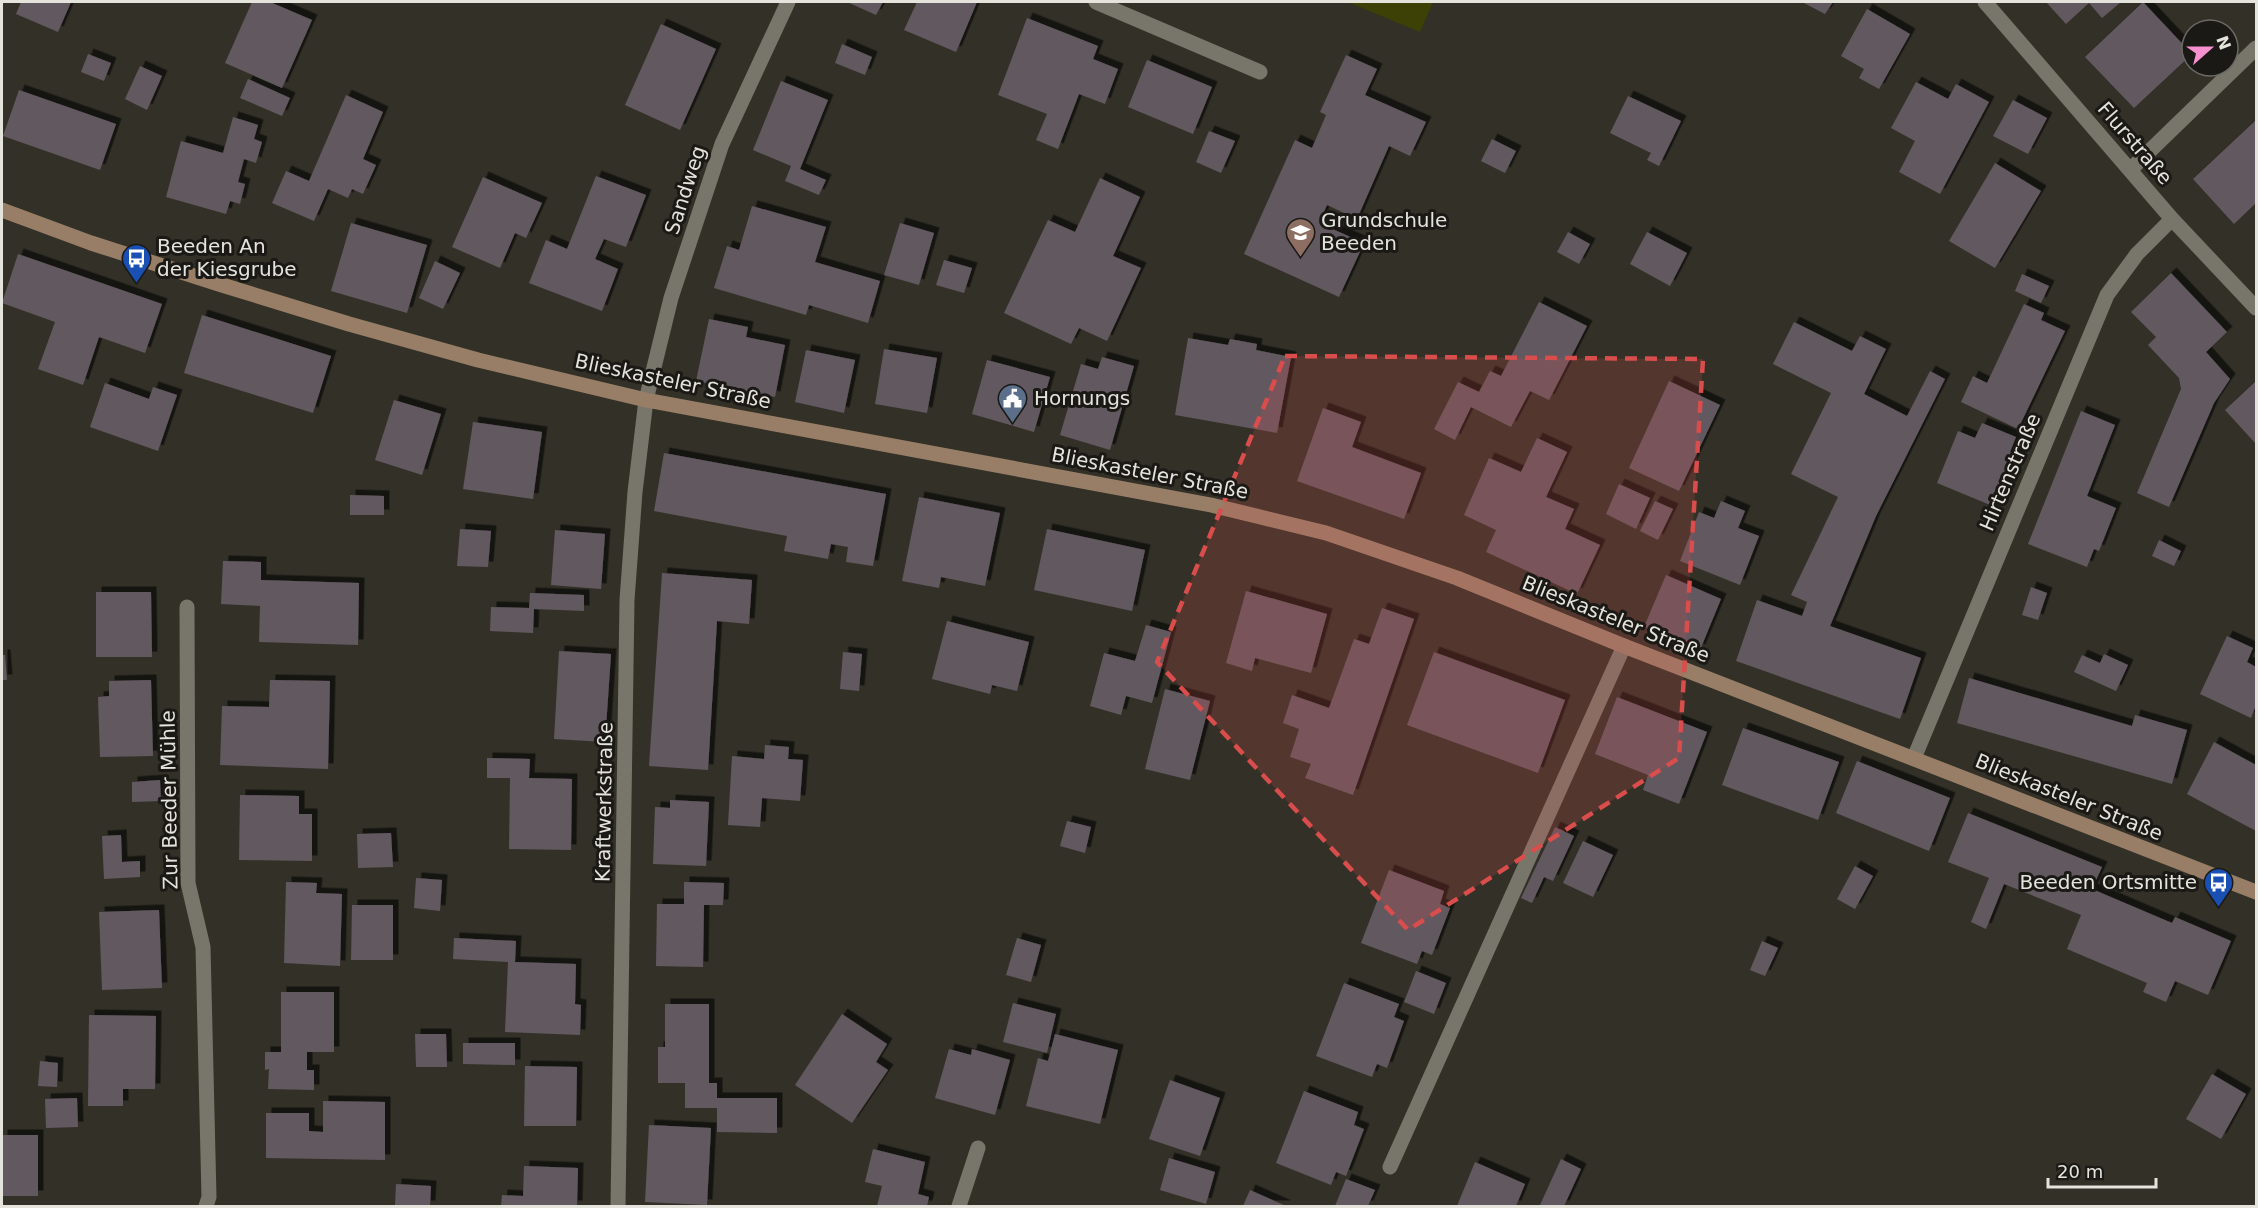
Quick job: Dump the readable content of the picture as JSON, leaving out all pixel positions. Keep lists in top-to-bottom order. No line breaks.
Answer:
{"streets":{"street":["Flurstraße","Sandweg","Blieskasteler Straße","Hirtenstraße","Zur Beeder Mühle","Kraftwerkstraße"]},"crossings":[["Flurstraße","Hirtenstraße"],["Sandweg","Blieskasteler Straße"],["Sandweg","Kraftwerkstraße"],["Blieskasteler Straße","Hirtenstraße"],["Blieskasteler Straße","Kraftwerkstraße"]],"places":{"school or university":["Grundschule Beeden"],"bus stop":["Beeden An der Kiesgrube","Beeden Ortsmitte"],"public building":["Hornungs"]},"scale_bar":"20 m","north":"right"}
